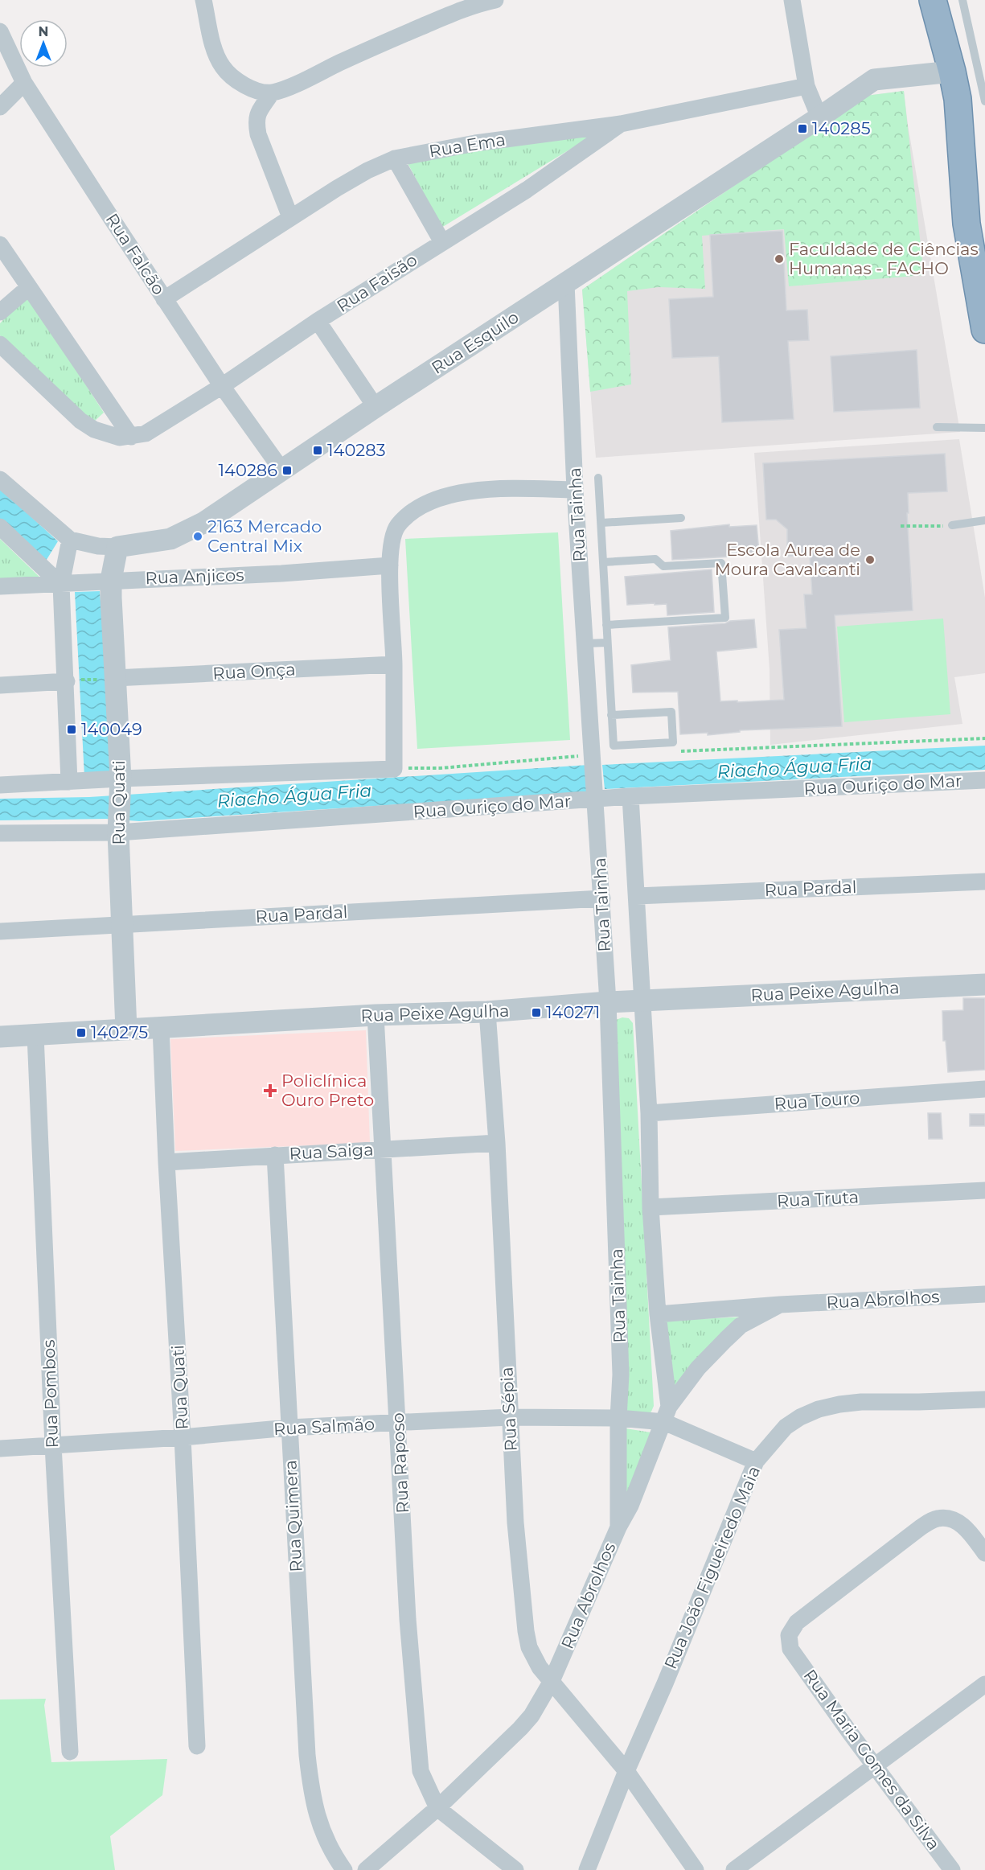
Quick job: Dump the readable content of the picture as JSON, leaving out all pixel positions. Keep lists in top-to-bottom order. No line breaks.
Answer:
{"streets":{"street":["Rua Ema","Rua Falcão","Rua Faisão","Rua Esquilo","Rua Tainha","Rua Anjicos","Rua Onça","Rua Ouriço do Mar","Rua Quati","Rua Pardal","Rua Peixe Agulha","Rua Touro","Rua Saiga","Rua Truta","Rua Abrolhos","Rua Pombos","Rua Sépia","Rua Salmão","Rua Raposo","Rua Quimera","Rua João Figueiredo Maia","Rua Maria Gomes da Silva"]},"crossings":[["Rua Ema","Rua Falcão"],["Rua Ema","Rua Faisão"],["Rua Falcão","Rua Faisão"],["Rua Falcão","Rua Esquilo"],["Rua Esquilo","Rua Tainha"],["Rua Esquilo","Rua Quati"],["Rua Tainha","Rua Ouriço do Mar"],["Rua Tainha","Rua Pardal"],["Rua Tainha","Rua Peixe Agulha"],["Rua Tainha","Rua Touro"],["Rua Tainha","Rua Truta"],["Rua Tainha","Rua Abrolhos"],["Rua Tainha","Rua Salmão"],["Rua Anjicos","Rua Quati"],["Rua Onça","Rua Quati"],["Rua Ouriço do Mar","Rua Quati"],["Rua Quati","Rua Pardal"],["Rua Quati","Rua Peixe Agulha"],["Rua Quati","Rua Saiga"],["Rua Quati","Rua Salmão"],["Rua Peixe Agulha","Rua Pombos"],["Rua Peixe Agulha","Rua Sépia"],["Rua Peixe Agulha","Rua Raposo"],["Rua Saiga","Rua Sépia"],["Rua Saiga","Rua Raposo"],["Rua Saiga","Rua Quimera"],["Rua Abrolhos","Rua Sépia"],["Rua Abrolhos","Rua Salmão"],["Rua Abrolhos","Rua Raposo"],["Rua Pombos","Rua Salmão"],["Rua Sépia","Rua Salmão"],["Rua Sépia","Rua João Figueiredo Maia"],["Rua Salmão","Rua Raposo"],["Rua Salmão","Rua Quimera"],["Rua Salmão","Rua João Figueiredo Maia"]],"water":["Riacho Água Fria"],"places":{"transit":["140285","140283","140286","140049","140271","140275"],"other":["Faculdade de Ciências Humanas - FACHO","2163 Mercado Central Mix","Escola Aurea de Moura Cavalcanti"],"health":["Policlínica Ouro Preto"]},"north":"top"}
